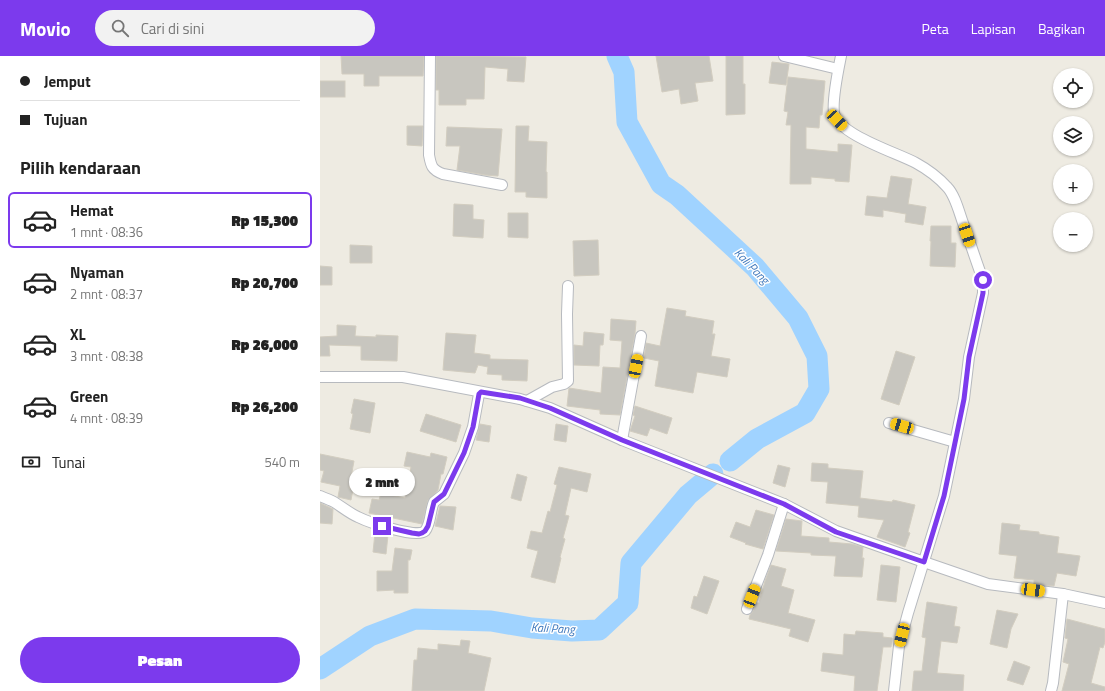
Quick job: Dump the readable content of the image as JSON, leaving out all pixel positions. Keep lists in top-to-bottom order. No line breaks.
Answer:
{"water":["Kali Pang"],"page":{"header":"Movio","search":"Cari di sini","nav":["Peta","Lapisan","Bagikan"],"banner":["Jemput","Tujuan"],"map_buttons":["+","−"],"heading":"Pilih kendaraan","list":[{"name":"Hemat","note":"1 mnt · 08:36","value":"Rp 15,300"},{"name":"Nyaman","note":"2 mnt · 08:37","value":"Rp 20,700"},{"name":"XL","note":"3 mnt · 08:38","value":"Rp 26,000"},{"name":"Green","note":"4 mnt · 08:39","value":"Rp 26,200"}],"pay":["Tunai","540 m"],"bubble":"2 mnt","buttons":"Pesan"}}
